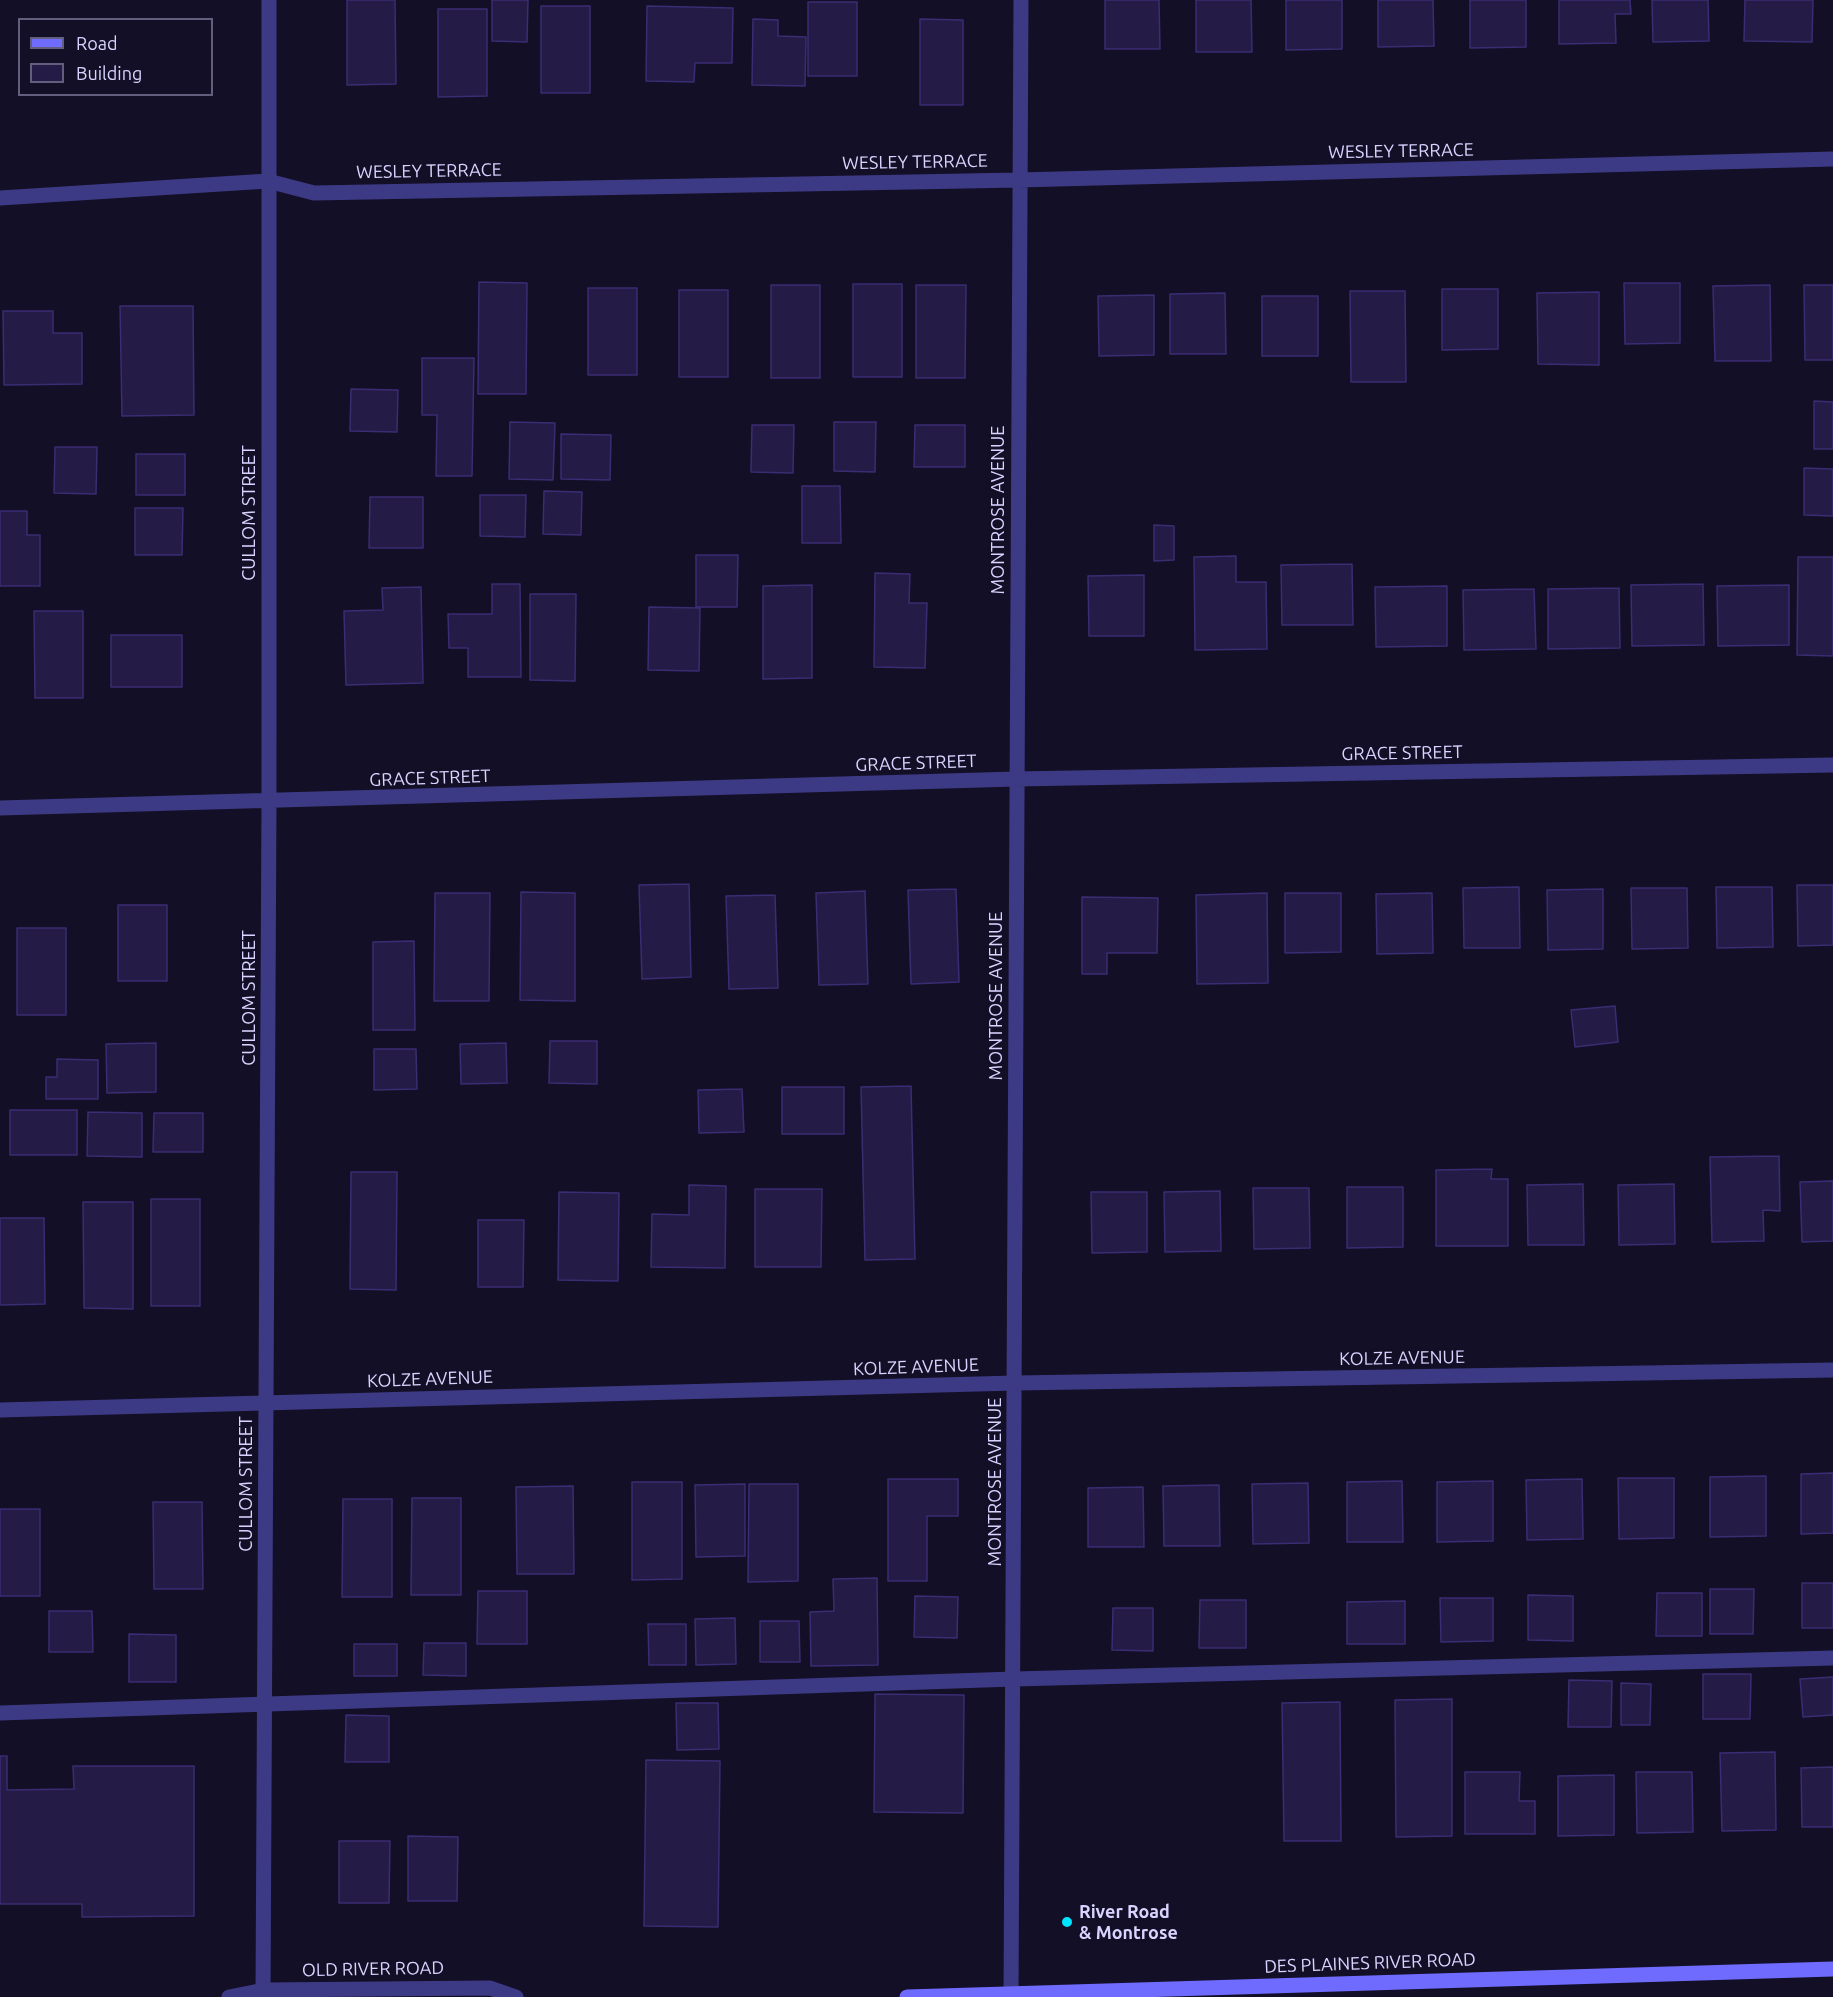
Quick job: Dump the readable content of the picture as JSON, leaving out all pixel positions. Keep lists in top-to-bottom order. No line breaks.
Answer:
{"streets":{"main road":["DES PLAINES RIVER ROAD"],"street":["WESLEY TERRACE","MONTROSE AVENUE","CULLOM STREET","GRACE STREET","KOLZE AVENUE","OLD RIVER ROAD"]},"crossings":[["WESLEY TERRACE","MONTROSE AVENUE"],["WESLEY TERRACE","CULLOM STREET"],["MONTROSE AVENUE","GRACE STREET"],["MONTROSE AVENUE","KOLZE AVENUE"],["MONTROSE AVENUE","DES PLAINES RIVER ROAD"],["CULLOM STREET","GRACE STREET"],["CULLOM STREET","KOLZE AVENUE"],["CULLOM STREET","OLD RIVER ROAD"]],"places":["River Road & Montrose"],"legend":["Road","Building"]}
